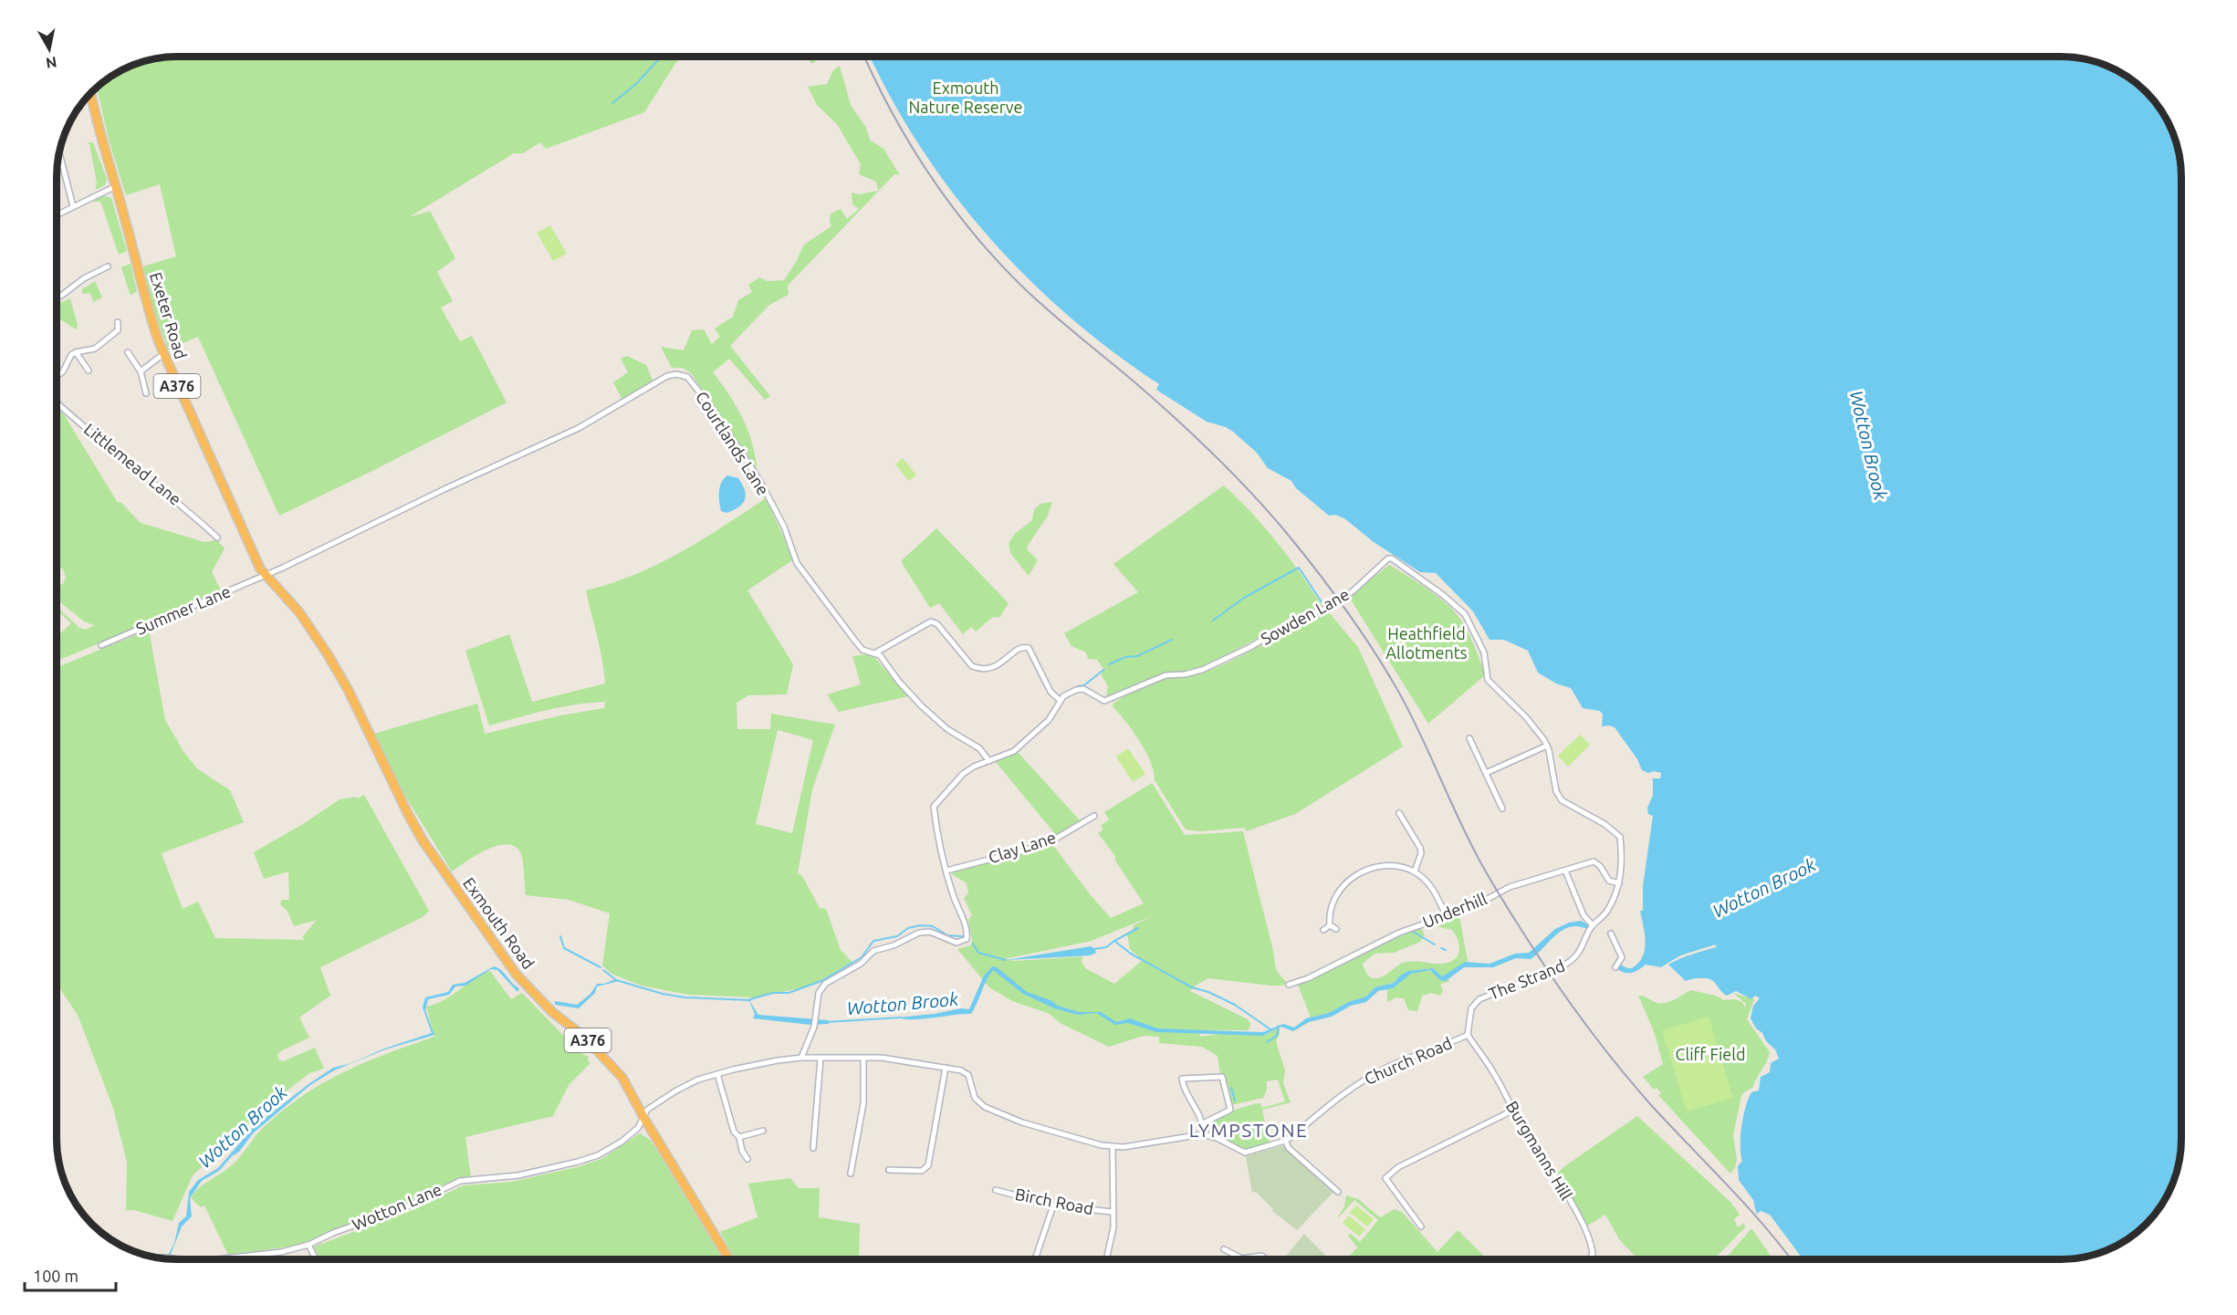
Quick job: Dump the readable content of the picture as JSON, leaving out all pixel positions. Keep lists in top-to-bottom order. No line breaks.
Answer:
{"streets":{"highway":["Exeter Road","A376","Exmouth Road"],"street":["Courtlands Lane","Littlemead Lane","Summer Lane","Sowden Lane","Clay Lane","Underhill","The Strand","Church Road","Burgmanns Hill","Birch Road","Wotton Lane"]},"crossings":[["Exeter Road","Courtlands Lane"],["Exeter Road","Summer Lane"],["Exeter Road","Exmouth Road"],["Courtlands Lane","Summer Lane"],["Courtlands Lane","Exmouth Road"],["Summer Lane","Exmouth Road"],["Sowden Lane","The Strand"],["Underhill","The Strand"],["Exmouth Road","Wotton Lane"],["The Strand","Church Road"],["The Strand","Burgmanns Hill"],["Church Road","Burgmanns Hill"]],"districts":["LYMPSTONE"],"water":["Wotton Brook"],"parks":["Exmouth Nature Reserve","Heathfield Allotments","Cliff Field"],"scale_bar":"100 m","north":"bottom"}
